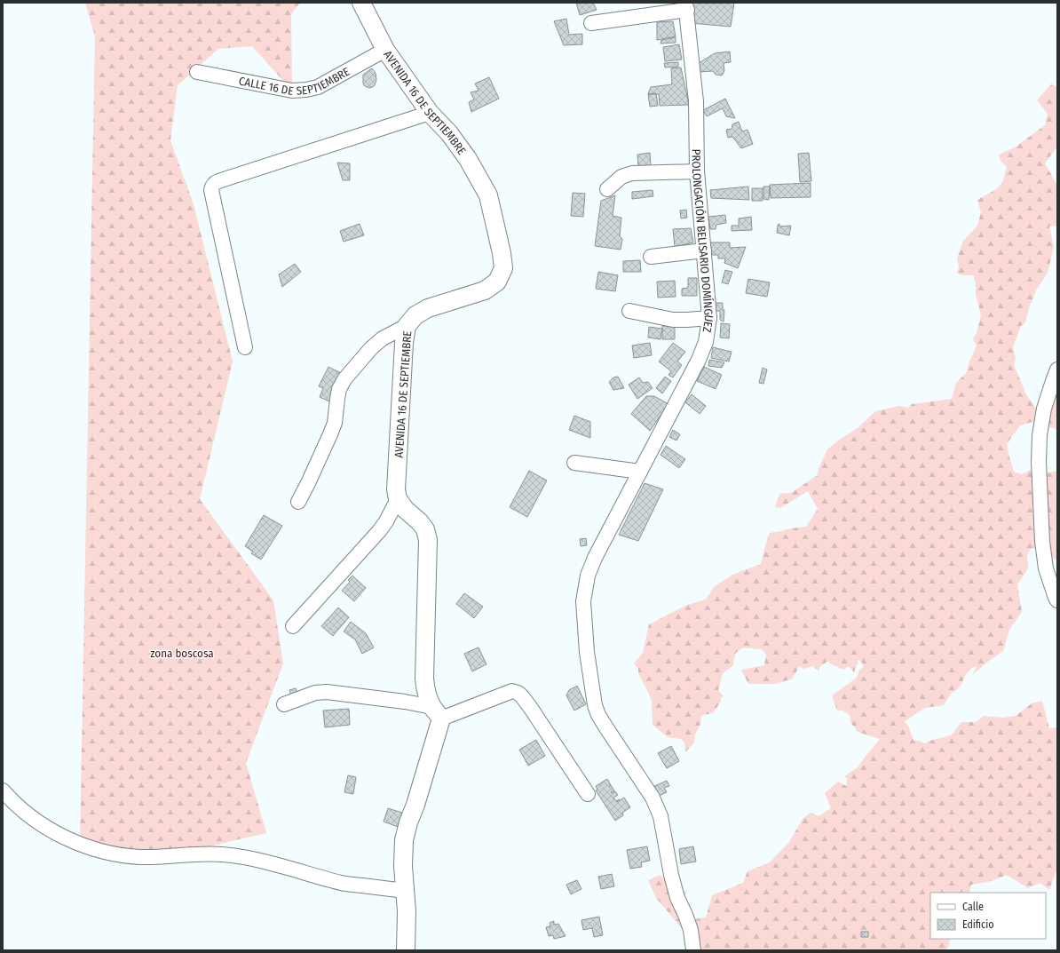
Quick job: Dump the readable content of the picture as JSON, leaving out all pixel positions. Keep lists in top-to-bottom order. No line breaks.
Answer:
{"streets":{"street":["CALLE 16 DE SEPTIEMBRE","AVENIDA 16 DE SEPTIEMBRE","PROLONGACIÓN BELISARIO DOMÍNGUEZ"]},"crossings":[["CALLE 16 DE SEPTIEMBRE","AVENIDA 16 DE SEPTIEMBRE"]],"parks":["zona boscosa"],"legend":["Calle","Edificio"]}
